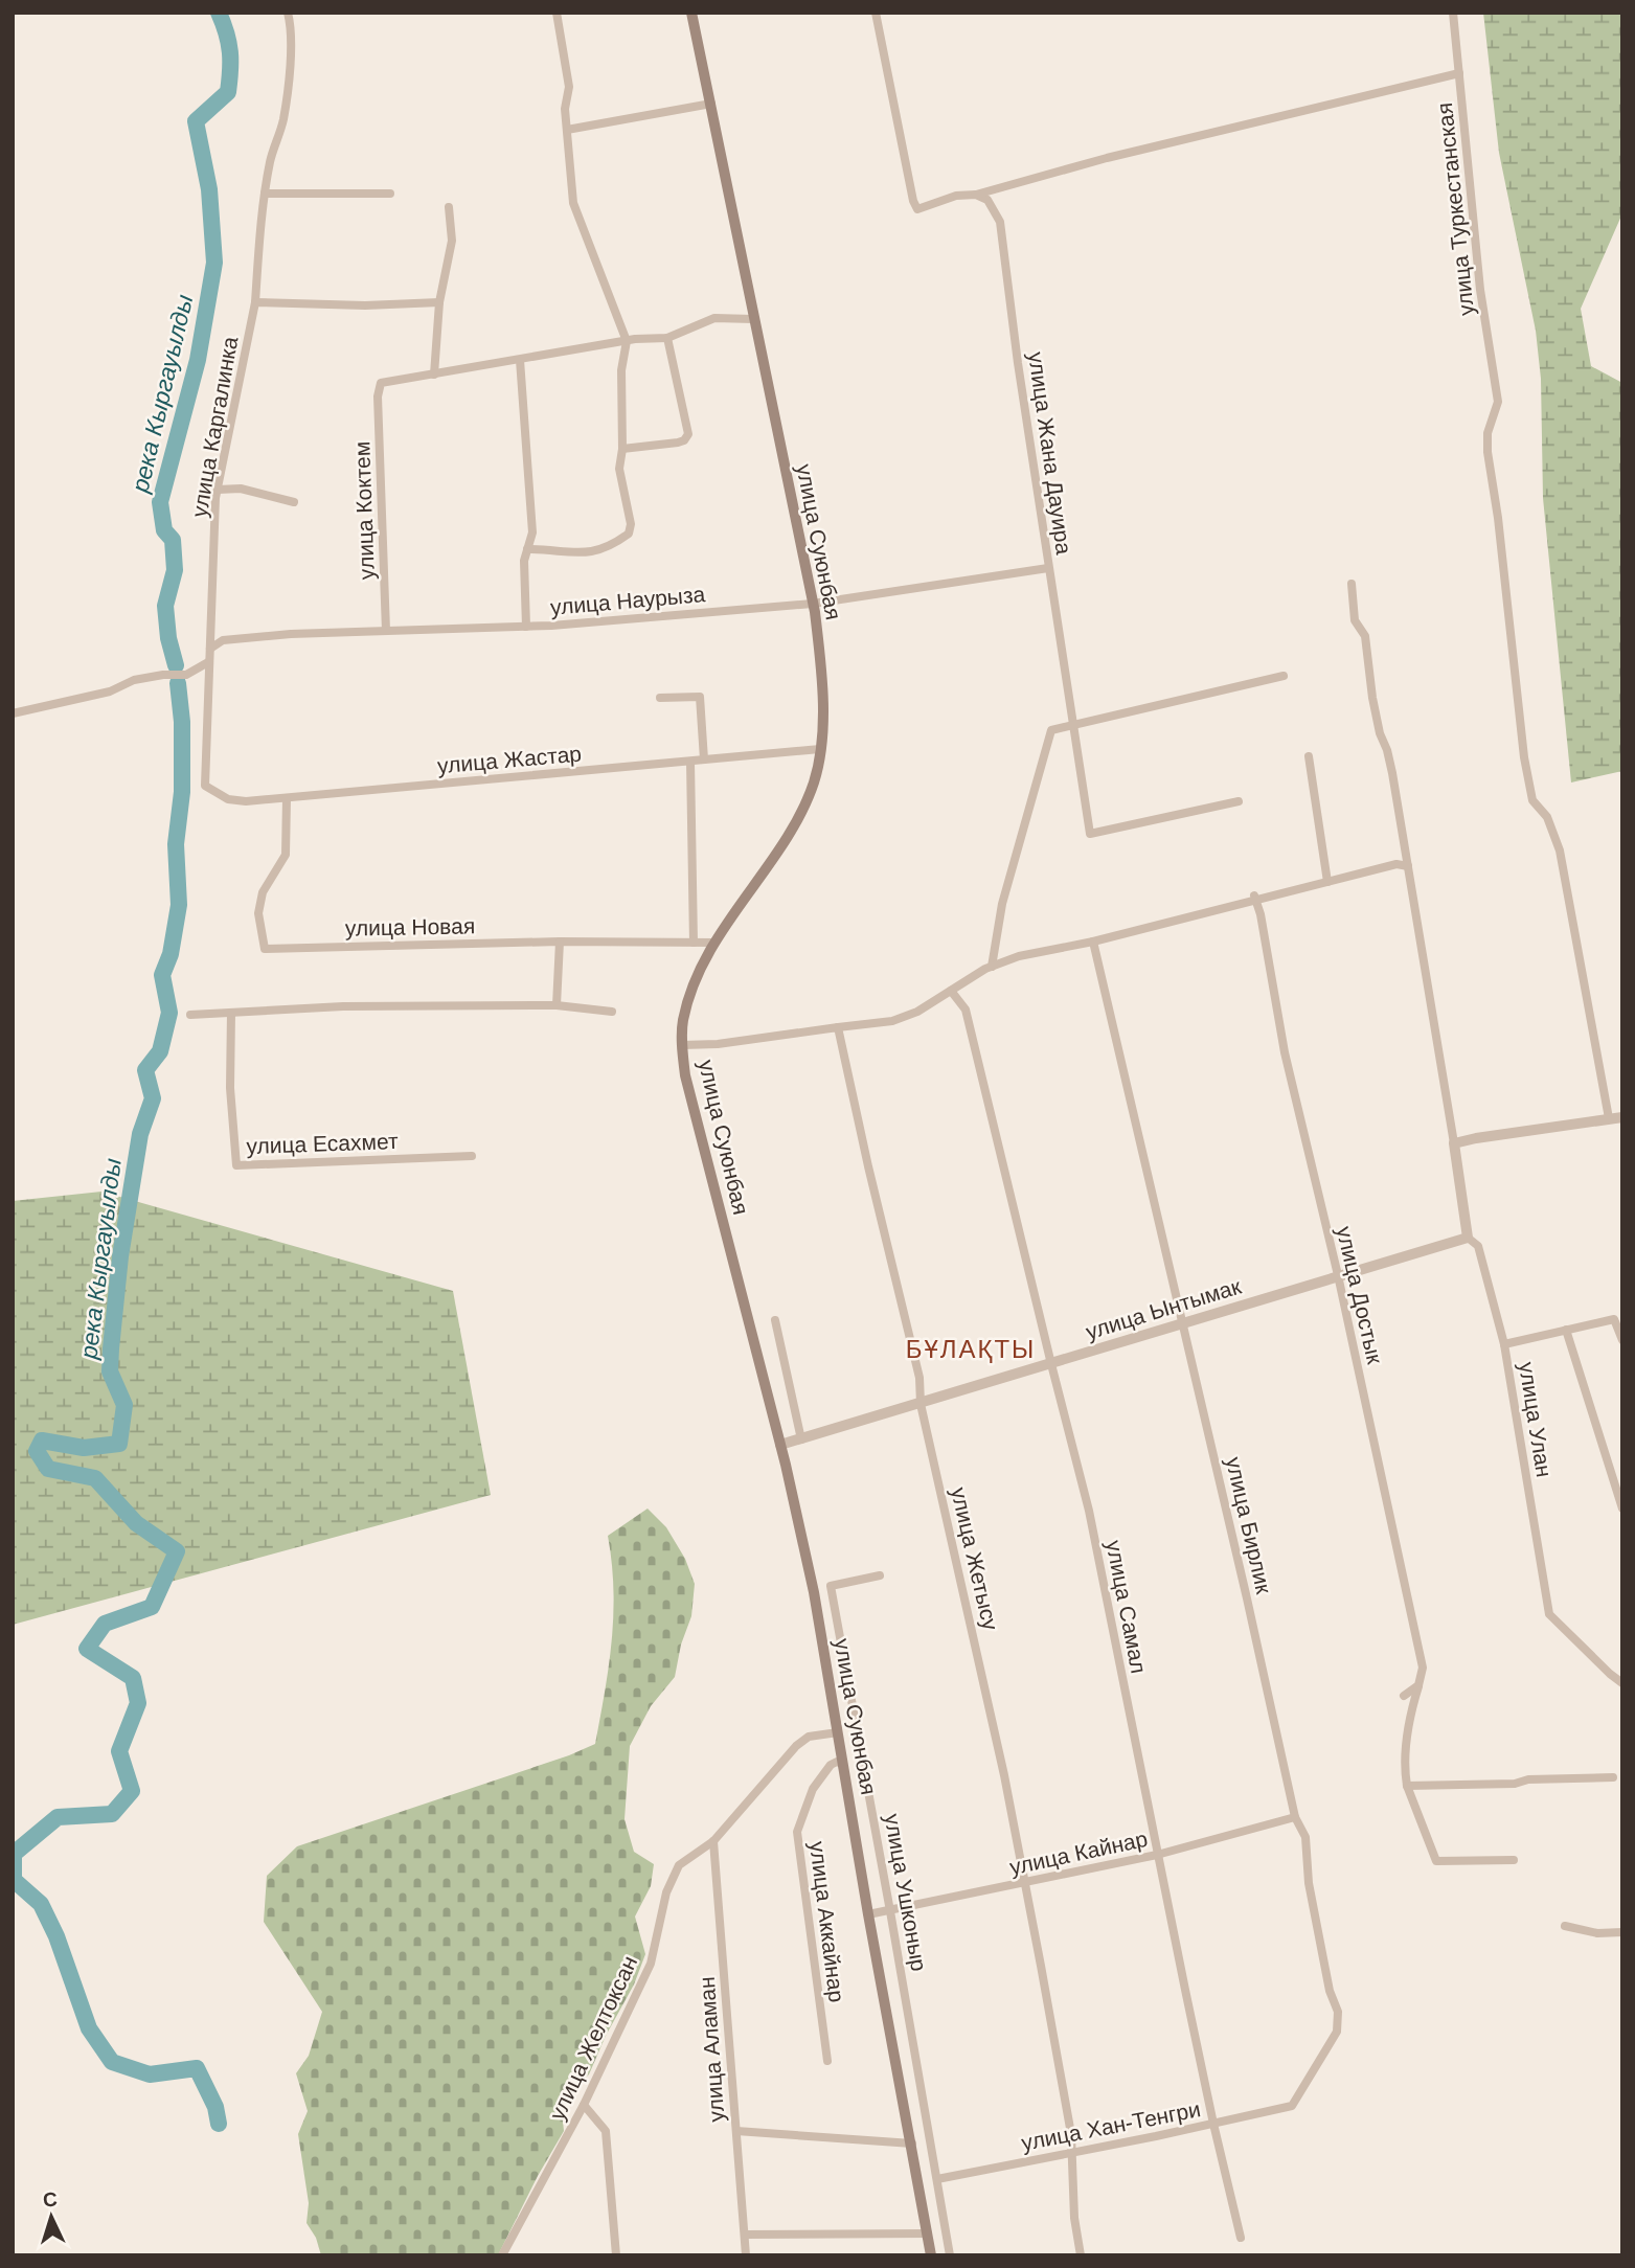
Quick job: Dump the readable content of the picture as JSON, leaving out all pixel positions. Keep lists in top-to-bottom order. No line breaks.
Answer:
{"streets":{"main road":["улица Суюнбая"],"street":["улица Туркестанская","улица Каргалинка","улица Жана Дауира","улица Коктем","улица Наурыза","улица Жастар","улица Новая","улица Есахмет","улица Достык","улица Ынтымак","улица Улан","улица Бирлик","улица Жетысу","улица Самал","улица Кайнар","улица Ушконыр","улица Аккайнар","улица Желтоксан","улица Аламан","улица Хан-Тенгри"]},"crossings":[["улица Каргалинка","улица Наурыза"],["улица Каргалинка","улица Жастар"],["улица Жана Дауира","улица Наурыза"],["улица Коктем","улица Наурыза"],["улица Суюнбая","улица Наурыза"],["улица Суюнбая","улица Жастар"],["улица Суюнбая","улица Новая"],["улица Суюнбая","улица Ынтымак"],["улица Суюнбая","улица Кайнар"],["улица Суюнбая","улица Аккайнар"],["улица Суюнбая","улица Желтоксан"],["улица Жастар","улица Новая"],["улица Достык","улица Ынтымак"],["улица Ынтымак","улица Улан"],["улица Ынтымак","улица Бирлик"],["улица Ынтымак","улица Жетысу"],["улица Ынтымак","улица Самал"],["улица Бирлик","улица Кайнар"],["улица Бирлик","улица Хан-Тенгри"],["улица Жетысу","улица Кайнар"],["улица Жетысу","улица Хан-Тенгри"],["улица Самал","улица Кайнар"],["улица Самал","улица Хан-Тенгри"],["улица Кайнар","улица Ушконыр"],["улица Ушконыр","улица Хан-Тенгри"],["улица Желтоксан","улица Аламан"]],"districts":["БҰЛАҚТЫ"],"water":["река Кыргауылды"],"north":"top"}
